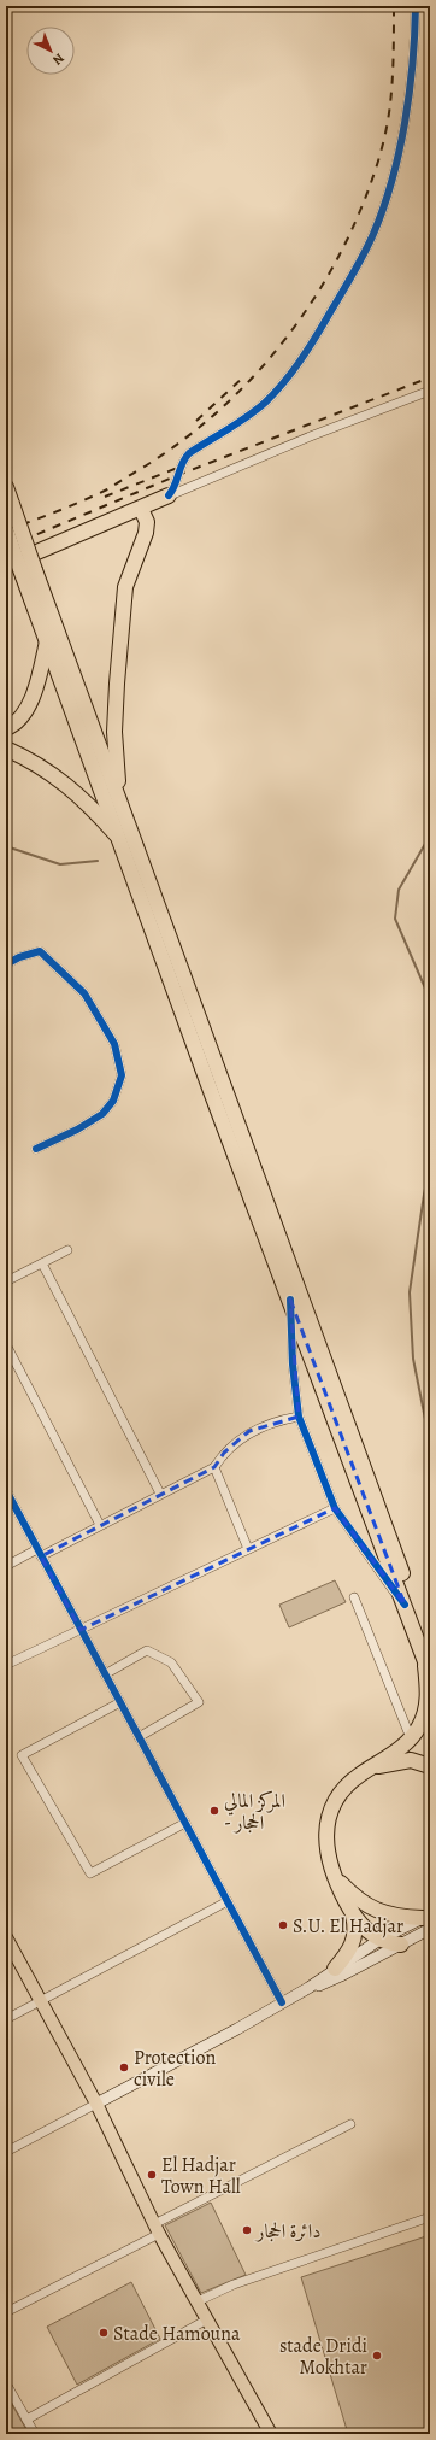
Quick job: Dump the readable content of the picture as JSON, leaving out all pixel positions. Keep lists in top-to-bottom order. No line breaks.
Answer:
{"places":["المركز المالي - الحجار","S.U. El Hadjar","Protection civile","El Hadjar Town Hall","دائرة الحجار","Stade Hamouna","stade Dridi Mokhtar"],"north":"bottom right"}
